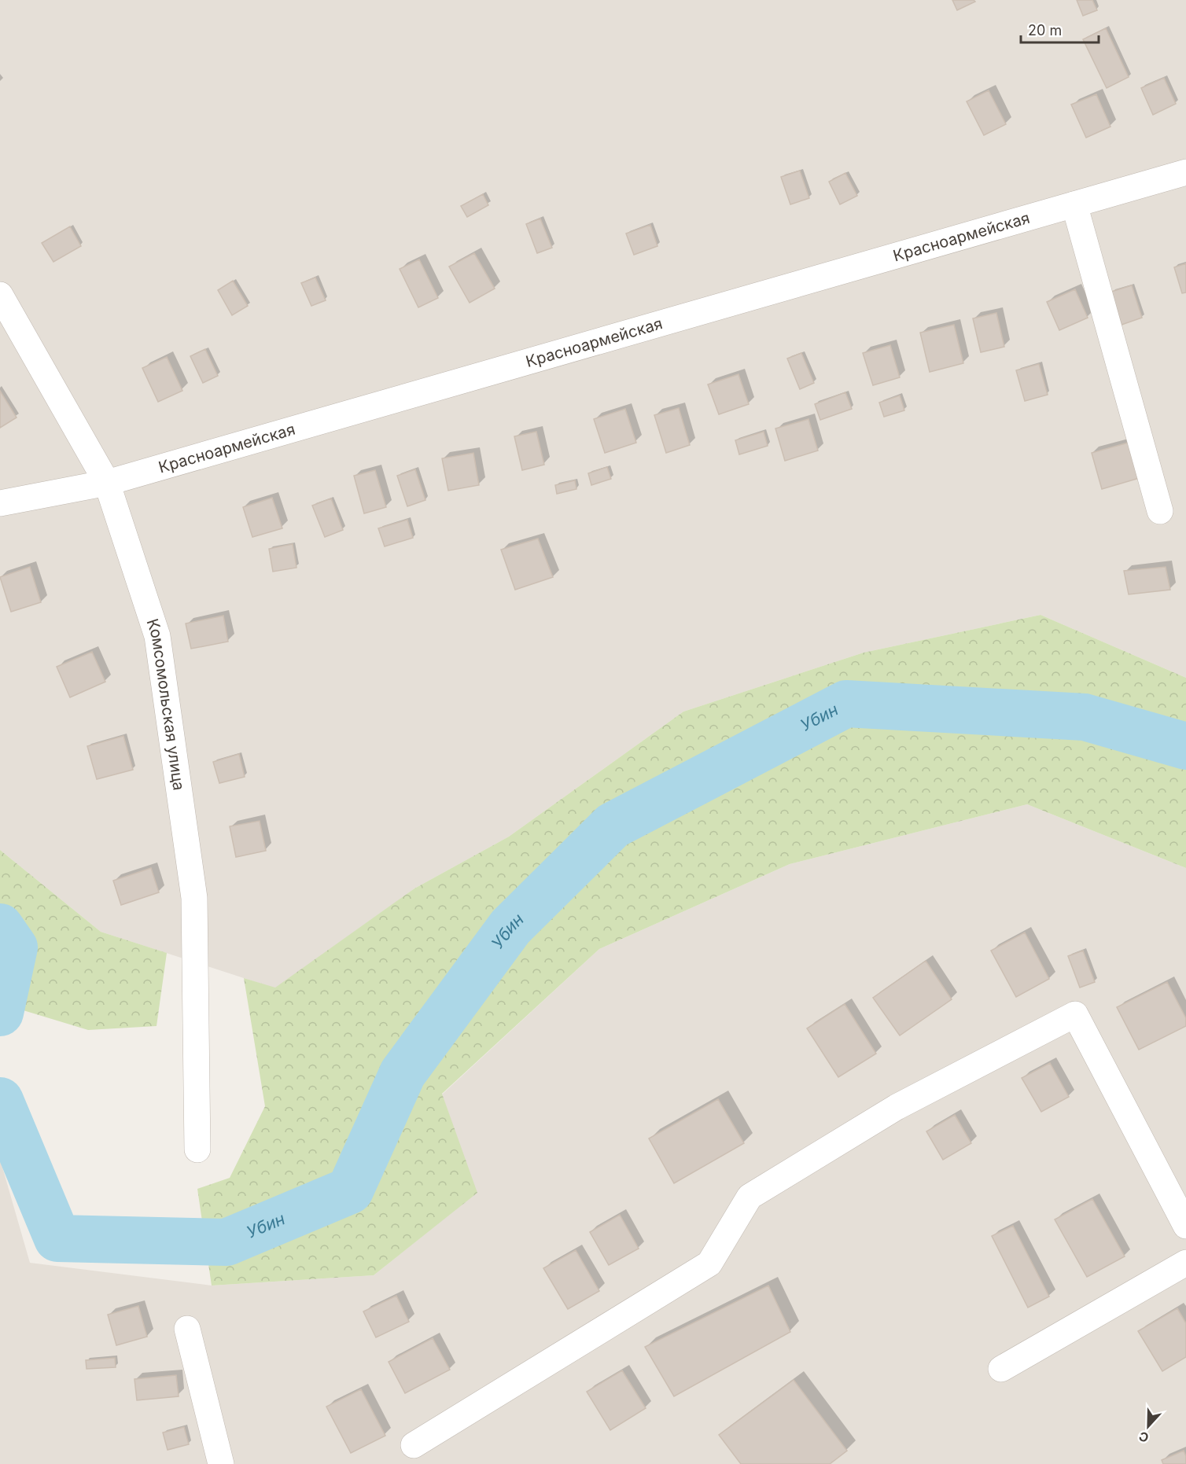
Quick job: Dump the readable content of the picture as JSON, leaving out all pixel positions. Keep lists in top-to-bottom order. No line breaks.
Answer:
{"streets":{"street":["Красноармейская","Комсомольская улица"]},"crossings":[["Красноармейская","Комсомольская улица"]],"water":["Убин"],"scale_bar":"20 m","north":"bottom"}
